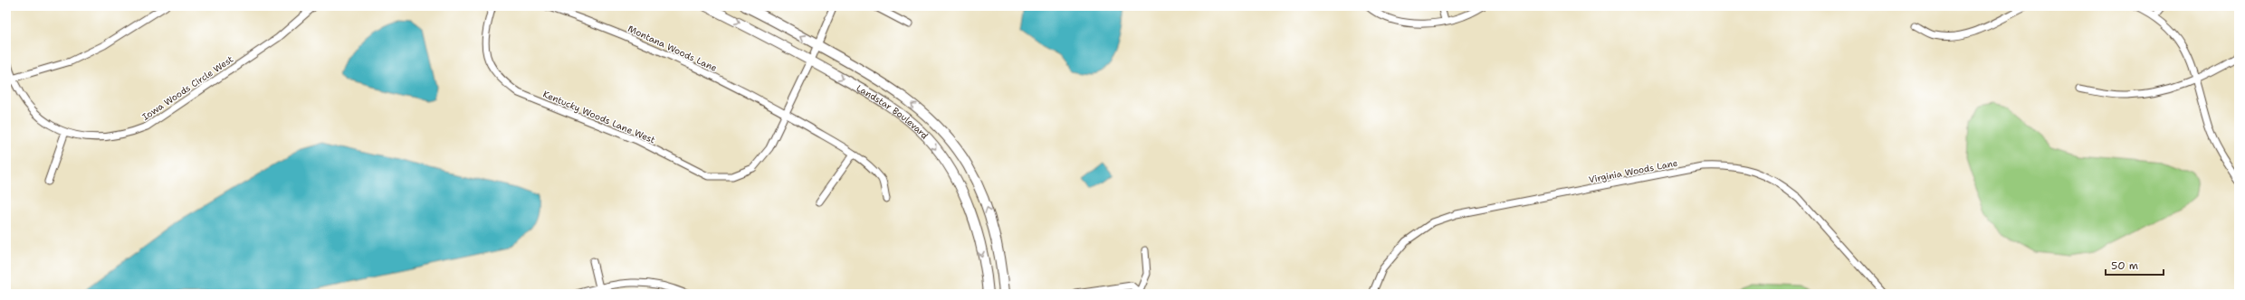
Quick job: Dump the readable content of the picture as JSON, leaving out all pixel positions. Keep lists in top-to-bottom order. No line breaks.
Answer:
{"streets":{"street":["Montana Woods Lane","Iowa Woods Circle West","Landstar Boulevard","Kentucky Woods Lane West","Virginia Woods Lane"]},"crossings":[["Montana Woods Lane","Kentucky Woods Lane West"],["Landstar Boulevard","Kentucky Woods Lane West"]],"scale_bar":"50 m"}
